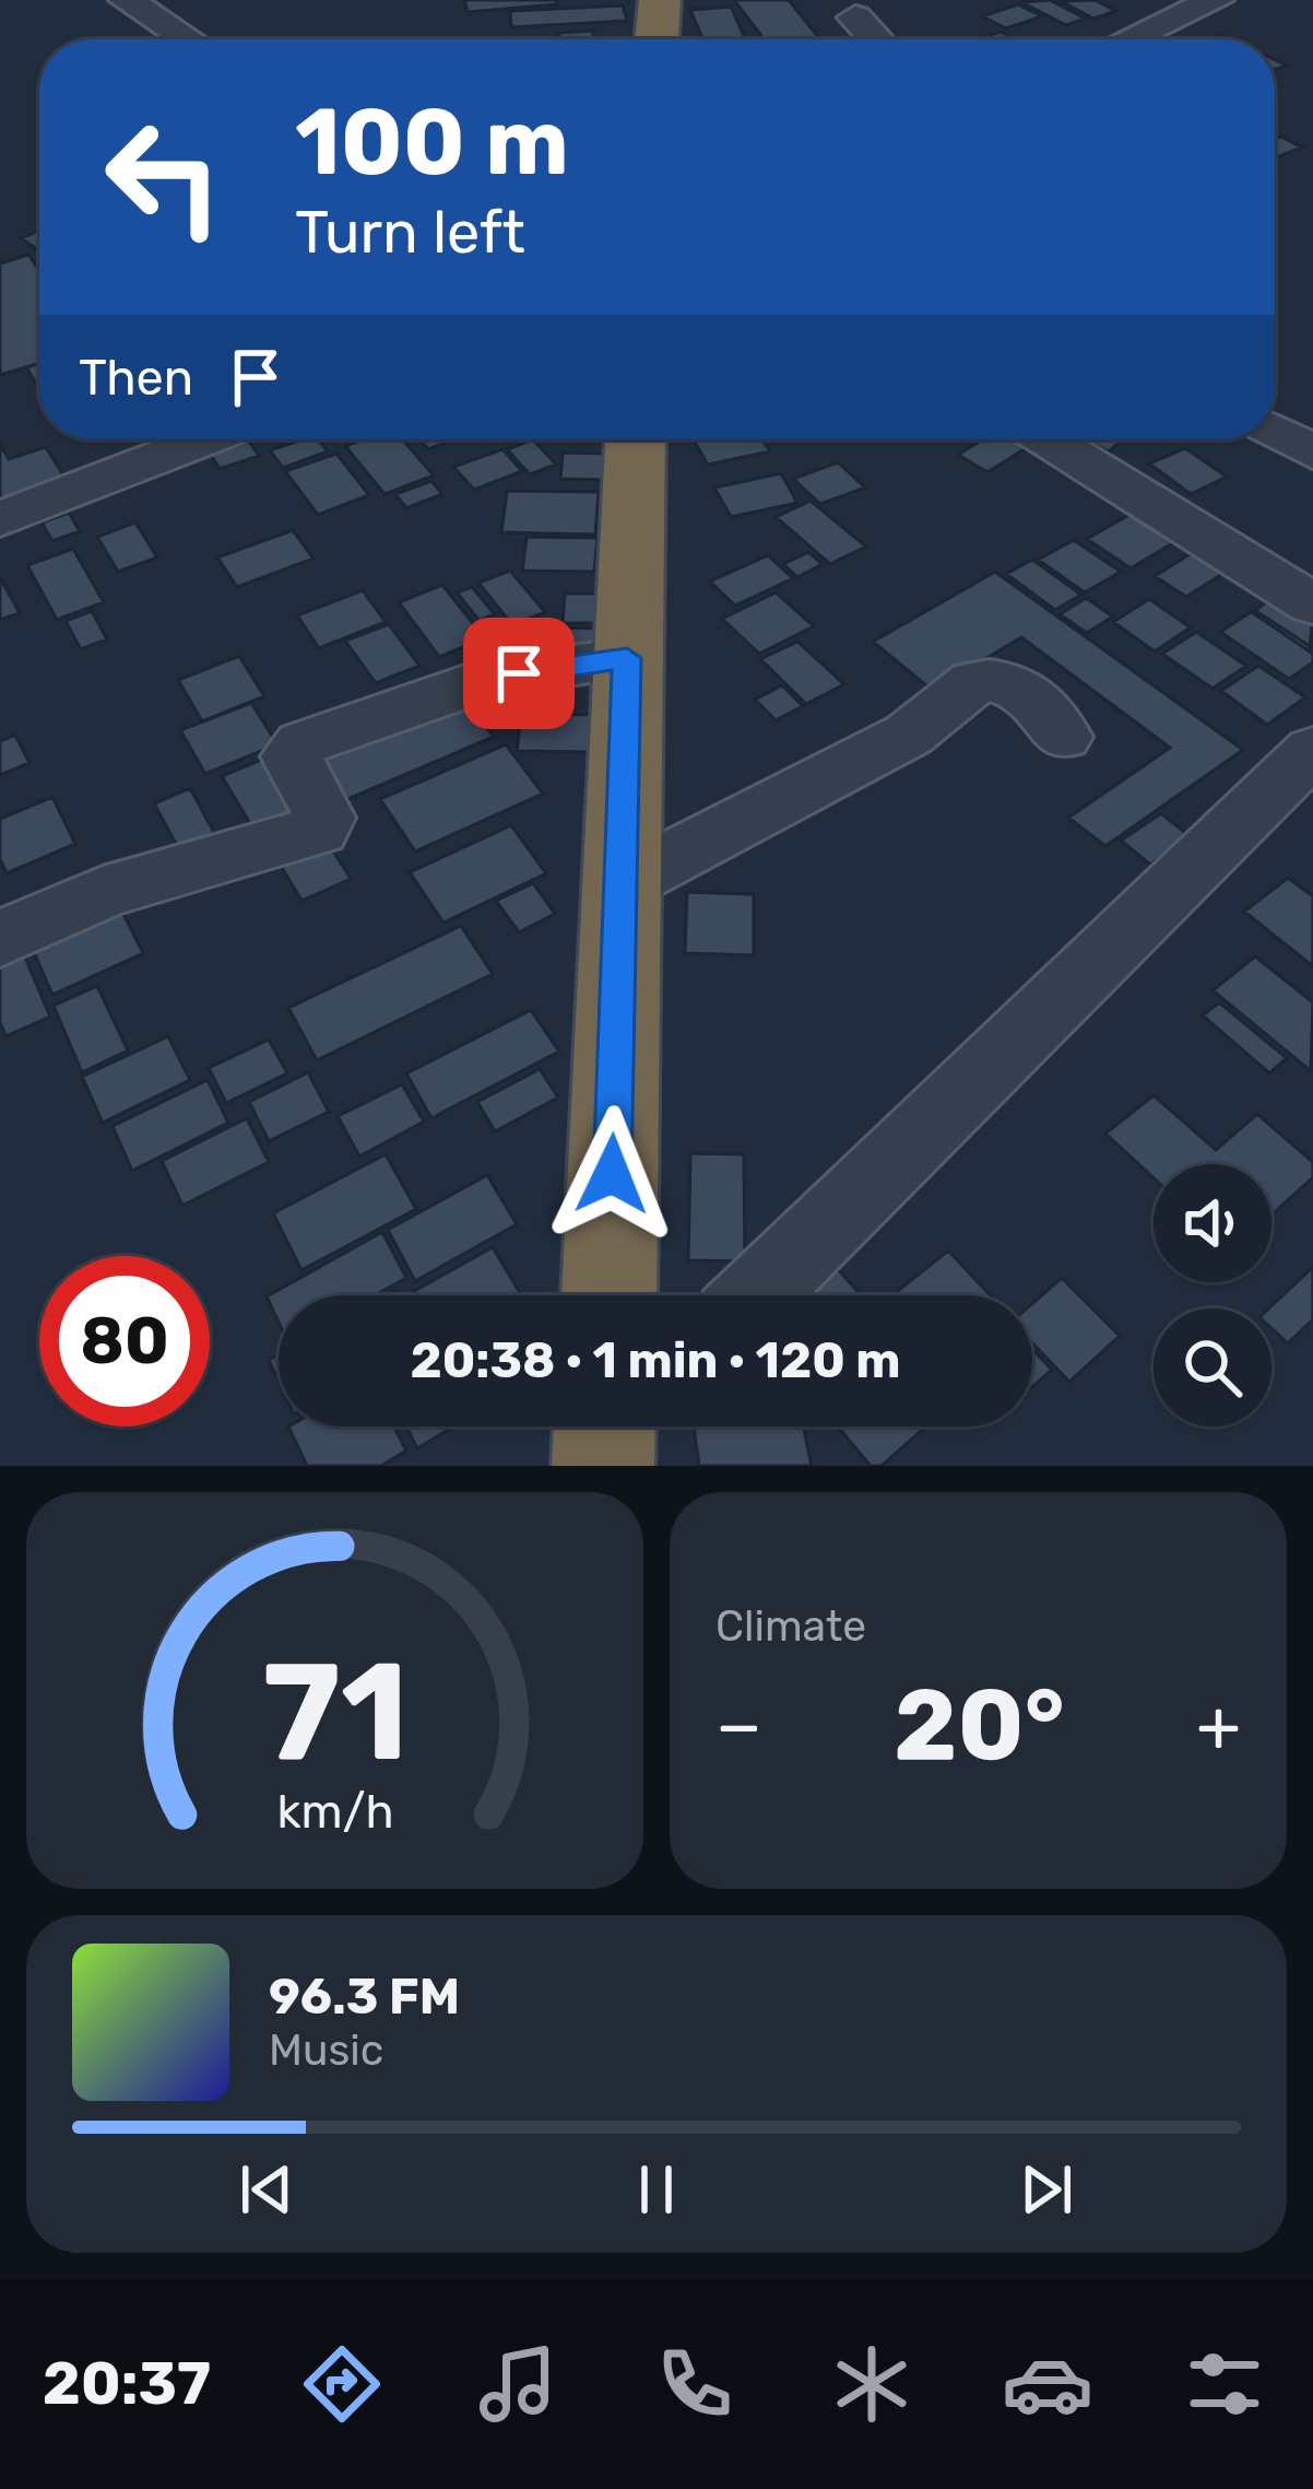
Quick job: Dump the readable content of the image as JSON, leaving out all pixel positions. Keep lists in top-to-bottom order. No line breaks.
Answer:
{"page":{"turn":["100 m","Turn left"],"then":"Then","limit":"80","trip":"20:38 · 1 min · 120 m","tile":"Climate","heat":["−","20°","+"],"song":["96.3 FM","Music"],"tabs":"20:37","gauge":["71","km/h"]}}
